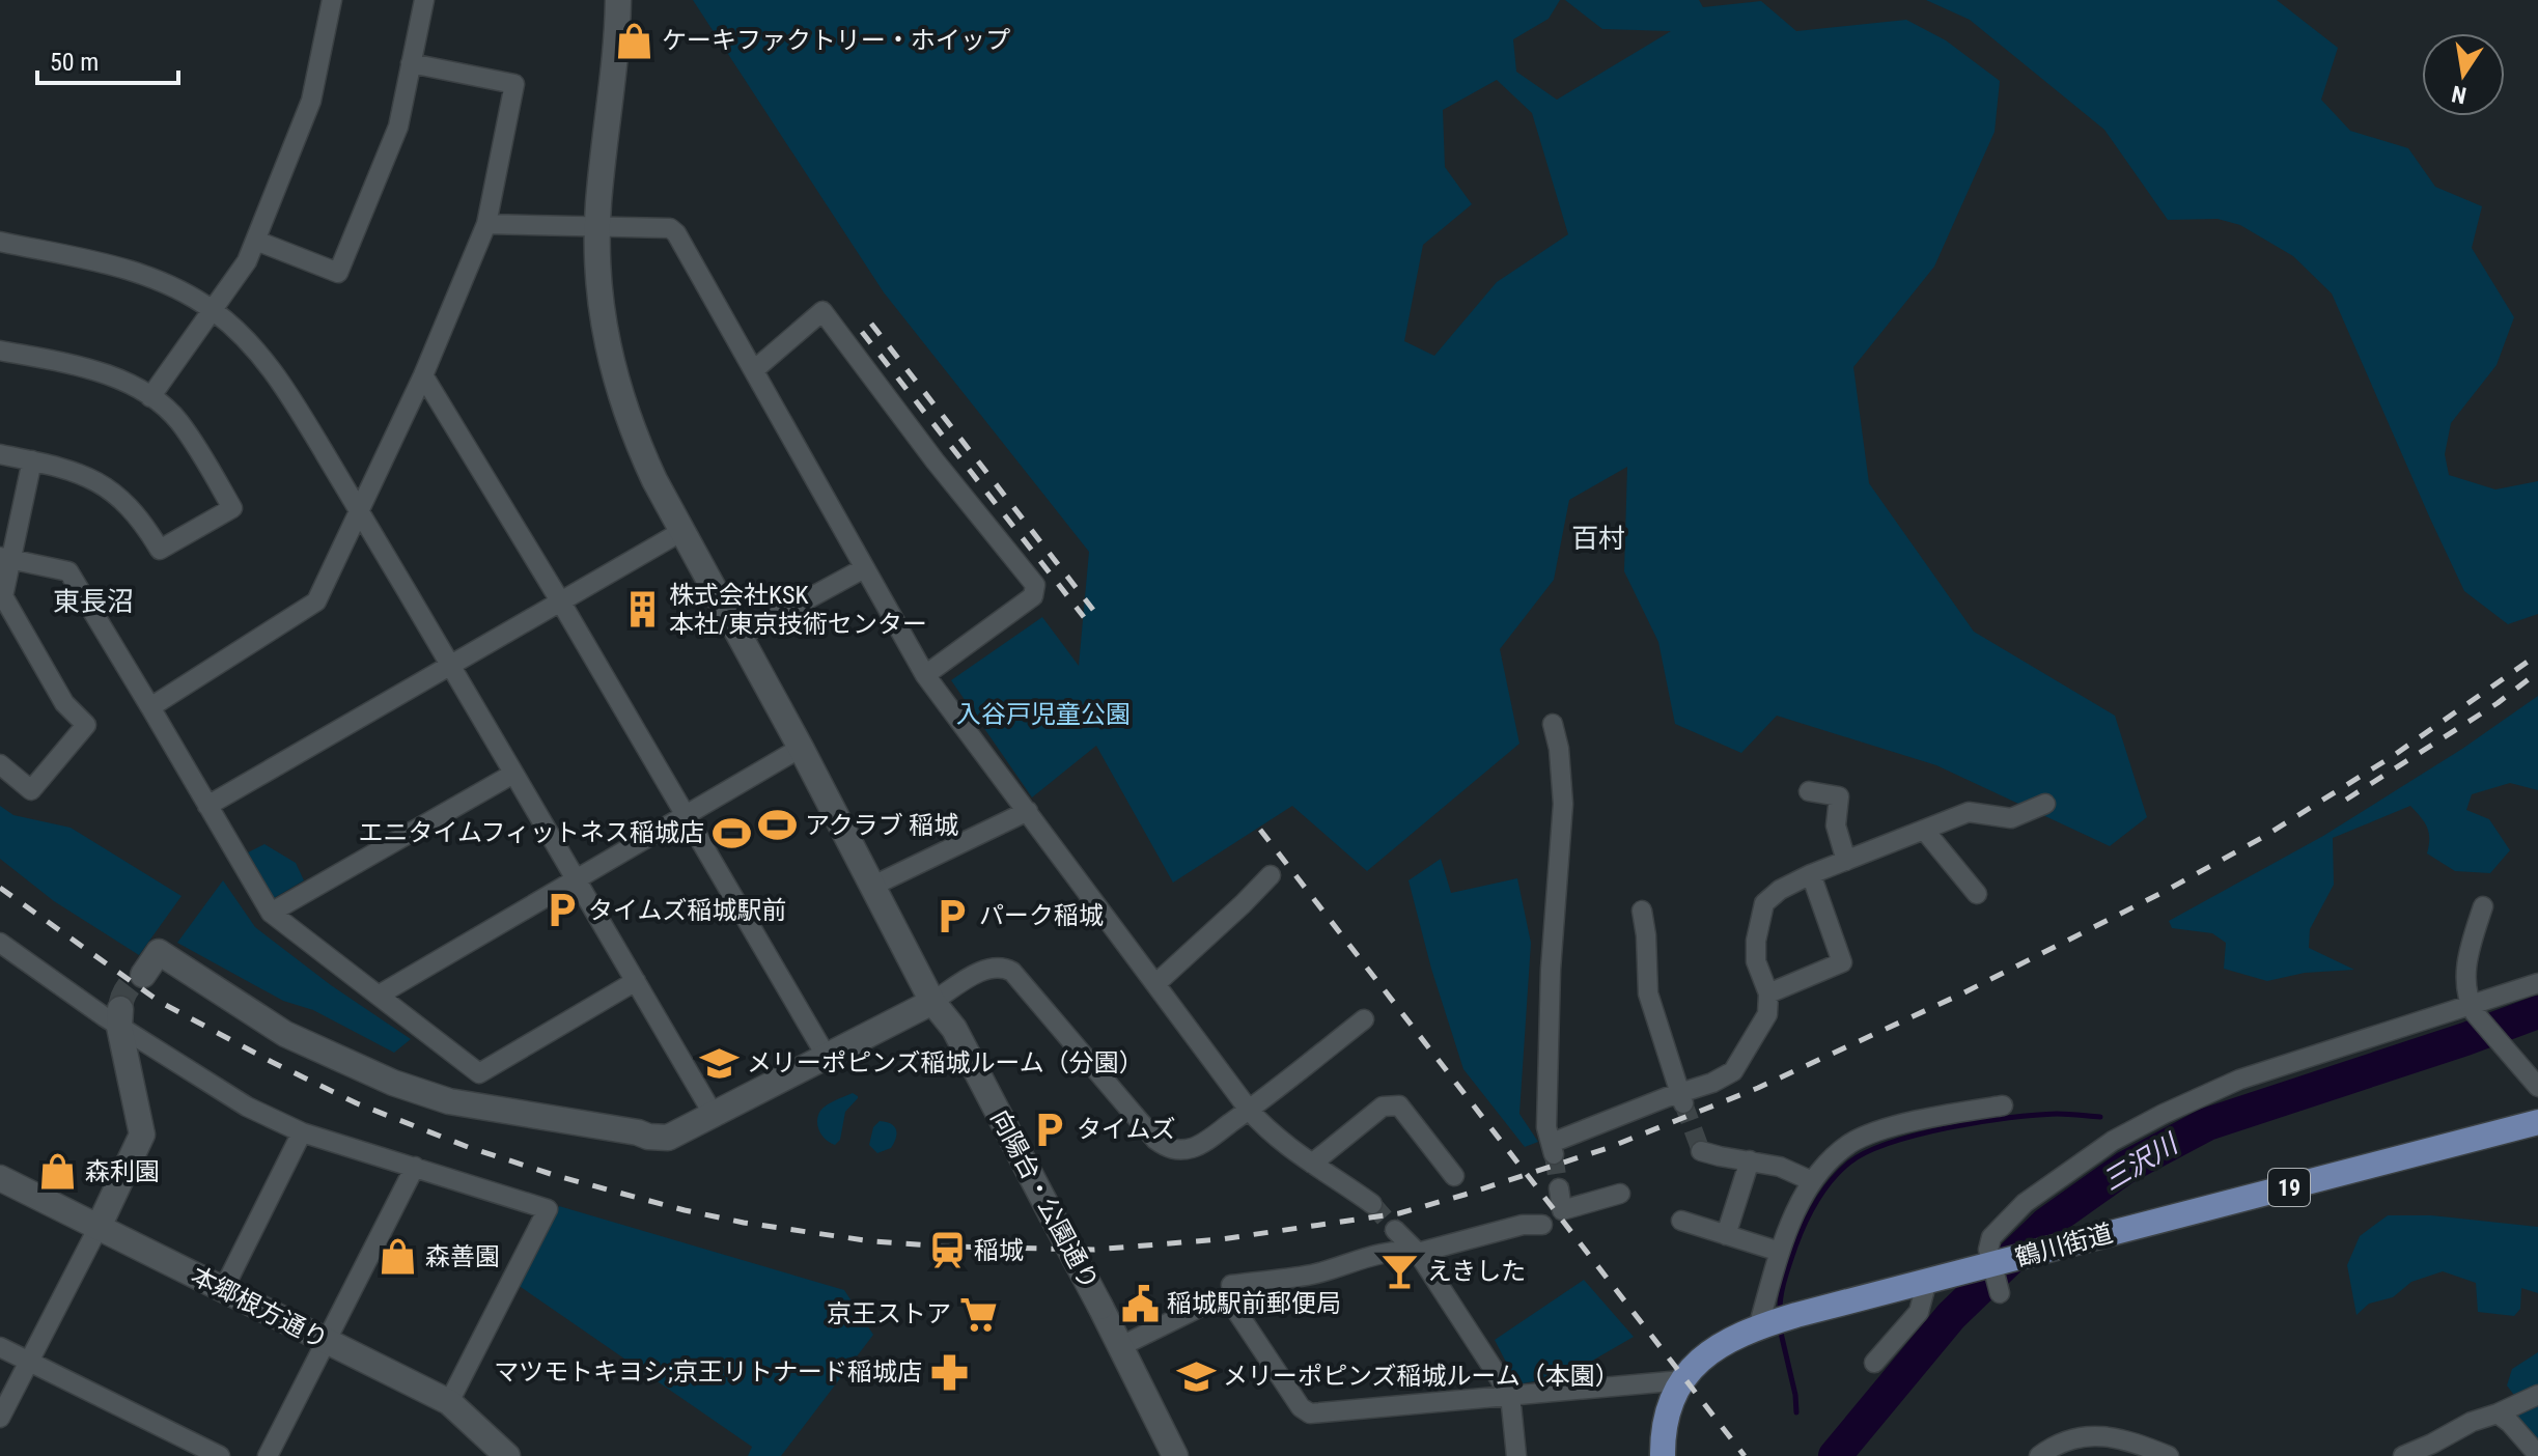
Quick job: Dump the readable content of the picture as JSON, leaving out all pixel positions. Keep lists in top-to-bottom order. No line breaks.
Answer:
{"streets":{"main road":["19","鶴川街道"],"street":["向陽台・公園通り","本郷根方通り"]},"districts":["百村","東長沼"],"water":["三沢川"],"parks":["入谷戸児童公園"],"places":{"shop":["ケーキファクトリー・ホイップ","森利園","森善園"],"building":["株式会社KSK 本社/東京技術センター"],"sports":["アクラブ 稲城","エニタイムフィットネス稲城店"],"parking":["タイムズ稲城駅前","パーク稲城","タイムズ"],"school or university":["メリーポピンズ稲城ルーム（分園）","メリーポピンズ稲城ルーム（本園）"],"station":["稲城"],"bar":["えきした"],"public building":["稲城駅前郵便局"],"supermarket":["京王ストア"],"pharmacy":["マツモトキヨシ;京王リトナード稲城店"]},"scale_bar":"50 m","north":"bottom"}
